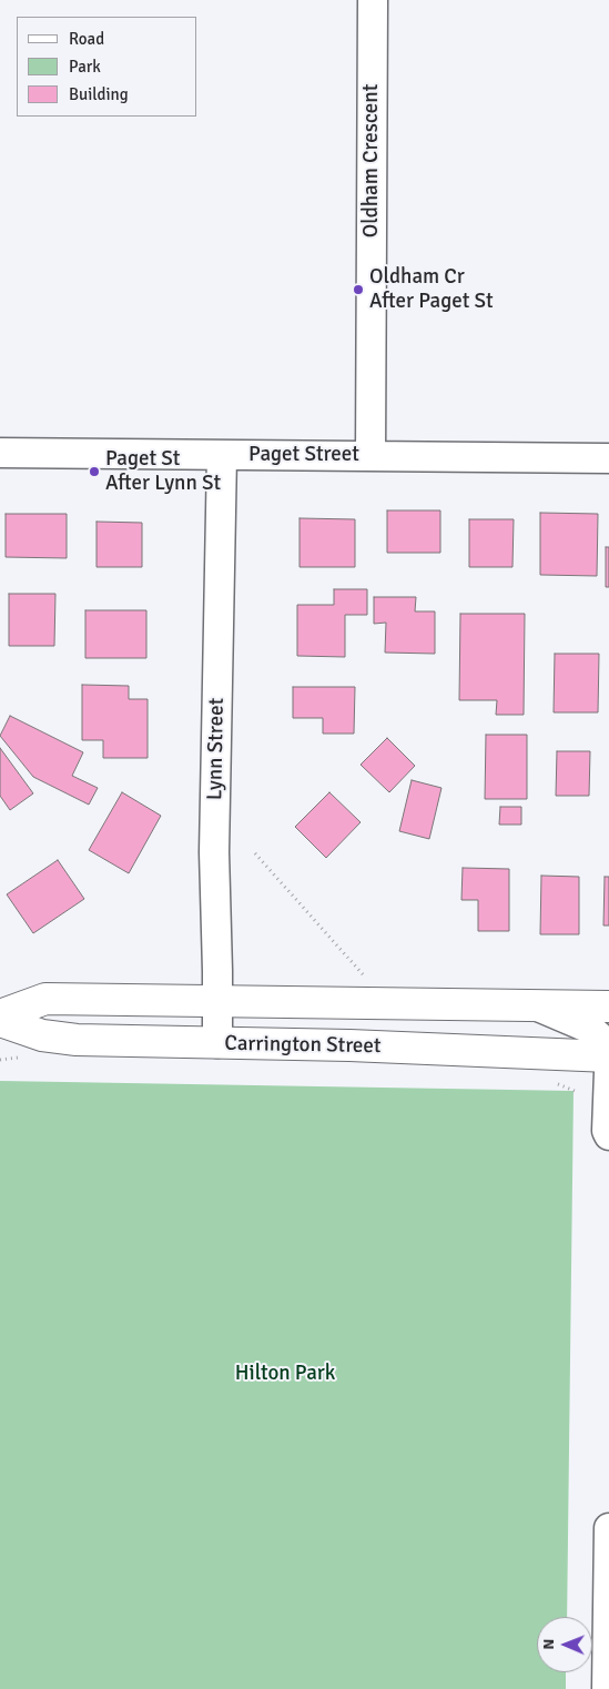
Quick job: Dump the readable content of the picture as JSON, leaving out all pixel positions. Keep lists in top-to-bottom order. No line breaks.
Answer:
{"streets":{"main road":["Carrington Street"],"street":["Oldham Crescent","Paget Street","Lynn Street"]},"crossings":[["Oldham Crescent","Paget Street"],["Paget Street","Lynn Street"],["Lynn Street","Carrington Street"]],"parks":["Hilton Park"],"places":["Oldham Cr After Paget St","Paget St After Lynn St"],"legend":["Road","Park","Building"],"north":"left"}
